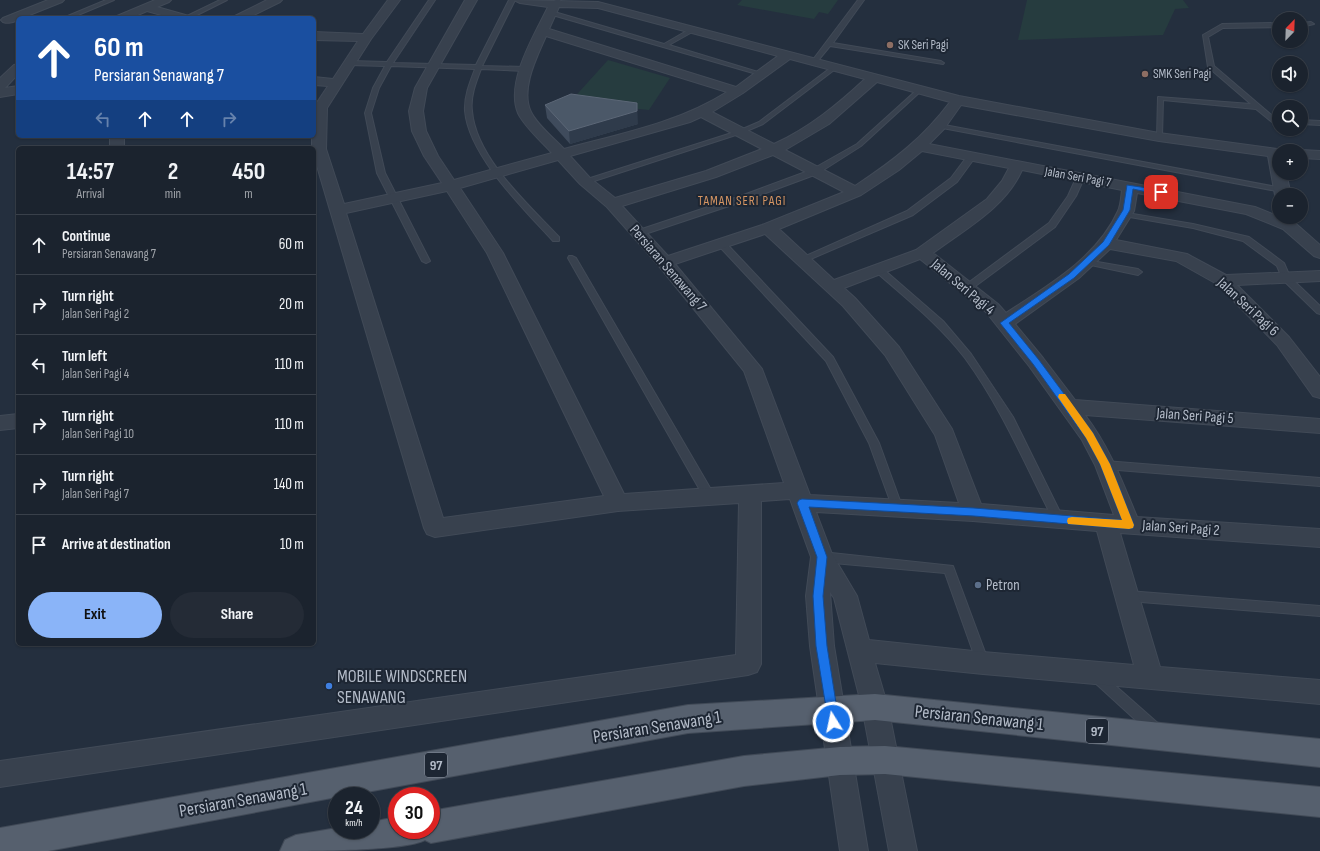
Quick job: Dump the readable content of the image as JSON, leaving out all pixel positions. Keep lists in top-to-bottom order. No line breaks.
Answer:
{"streets":{"main road":["Persiaran Senawang 1","97"],"street":["Jalan Seri Pagi 7","Persiaran Senawang 7","Jalan Seri Pagi 4","Jalan Seri Pagi 6","Jalan Seri Pagi 5","Jalan Seri Pagi 2"]},"crossings":[["Persiaran Senawang 7","Jalan Seri Pagi 2"],["Persiaran Senawang 7","Persiaran Senawang 1"],["Jalan Seri Pagi 4","Jalan Seri Pagi 5"],["Jalan Seri Pagi 4","Jalan Seri Pagi 2"]],"districts":["TAMAN SERI PAGI"],"places":["SK Seri Pagi","SMK Seri Pagi","Petron","MOBILE WINDSCREEN SENAWANG"],"north":"top right","page":{"map_buttons":["+","−"],"turn":["60 m","Persiaran Senawang 7"],"eta":["14:57","Arrival","2","min","450","m"],"list":[{"name":"Continue","note":"Persiaran Senawang 7","value":"60 m"},{"name":"Turn right","note":"Jalan Seri Pagi 2","value":"20 m"},{"name":"Turn left","note":"Jalan Seri Pagi 4","value":"110 m"},{"name":"Turn right","note":"Jalan Seri Pagi 10","value":"110 m"},{"name":"Turn right","note":"Jalan Seri Pagi 7","value":"140 m"},{"name":"Arrive at destination","value":"10 m"}],"buttons":["Exit","Share"],"speed":"24 km/h","limit":"30"}}
